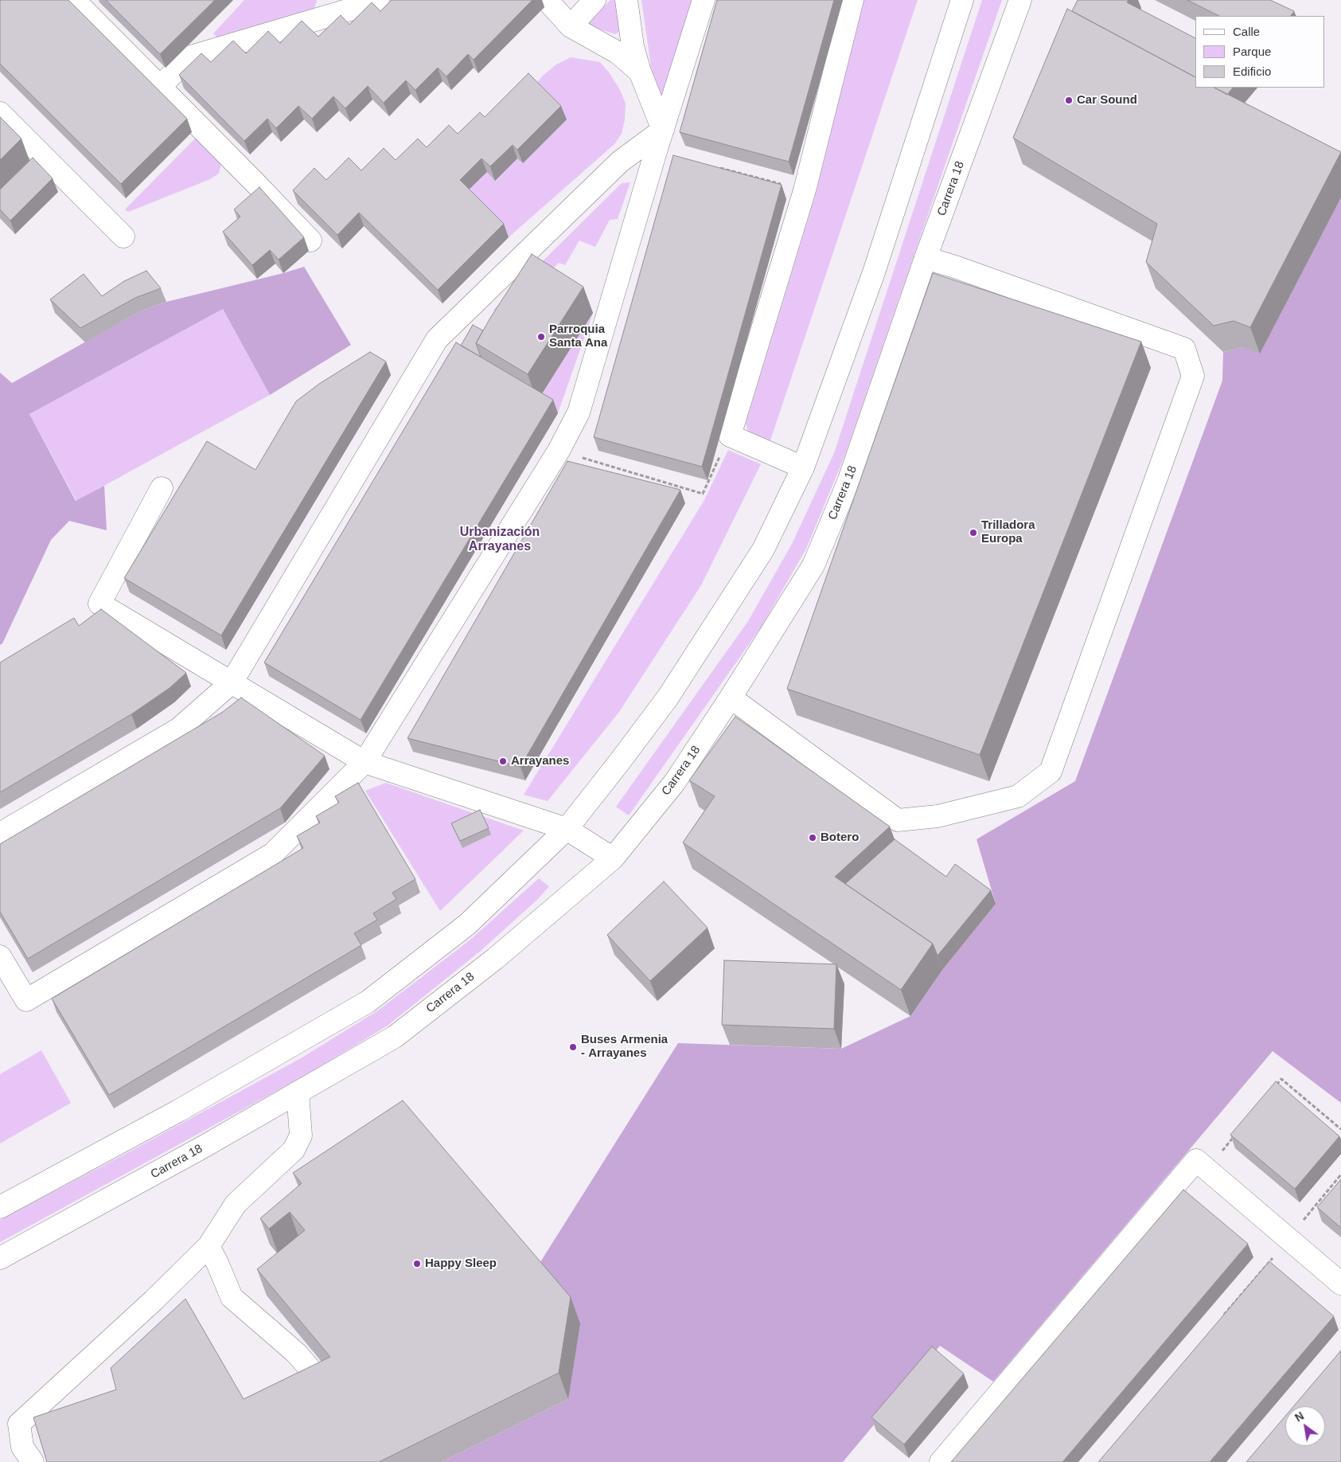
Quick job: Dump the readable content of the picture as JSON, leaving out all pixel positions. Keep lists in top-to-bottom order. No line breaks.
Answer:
{"streets":{"street":["Carrera 18"]},"districts":["Urbanización Arrayanes"],"places":["Car Sound","Parroquia Santa Ana","Trilladora Europa","Arrayanes","Botero","Buses Armenia - Arrayanes","Happy Sleep"],"legend":["Calle","Parque","Edificio"],"north":"top left"}
